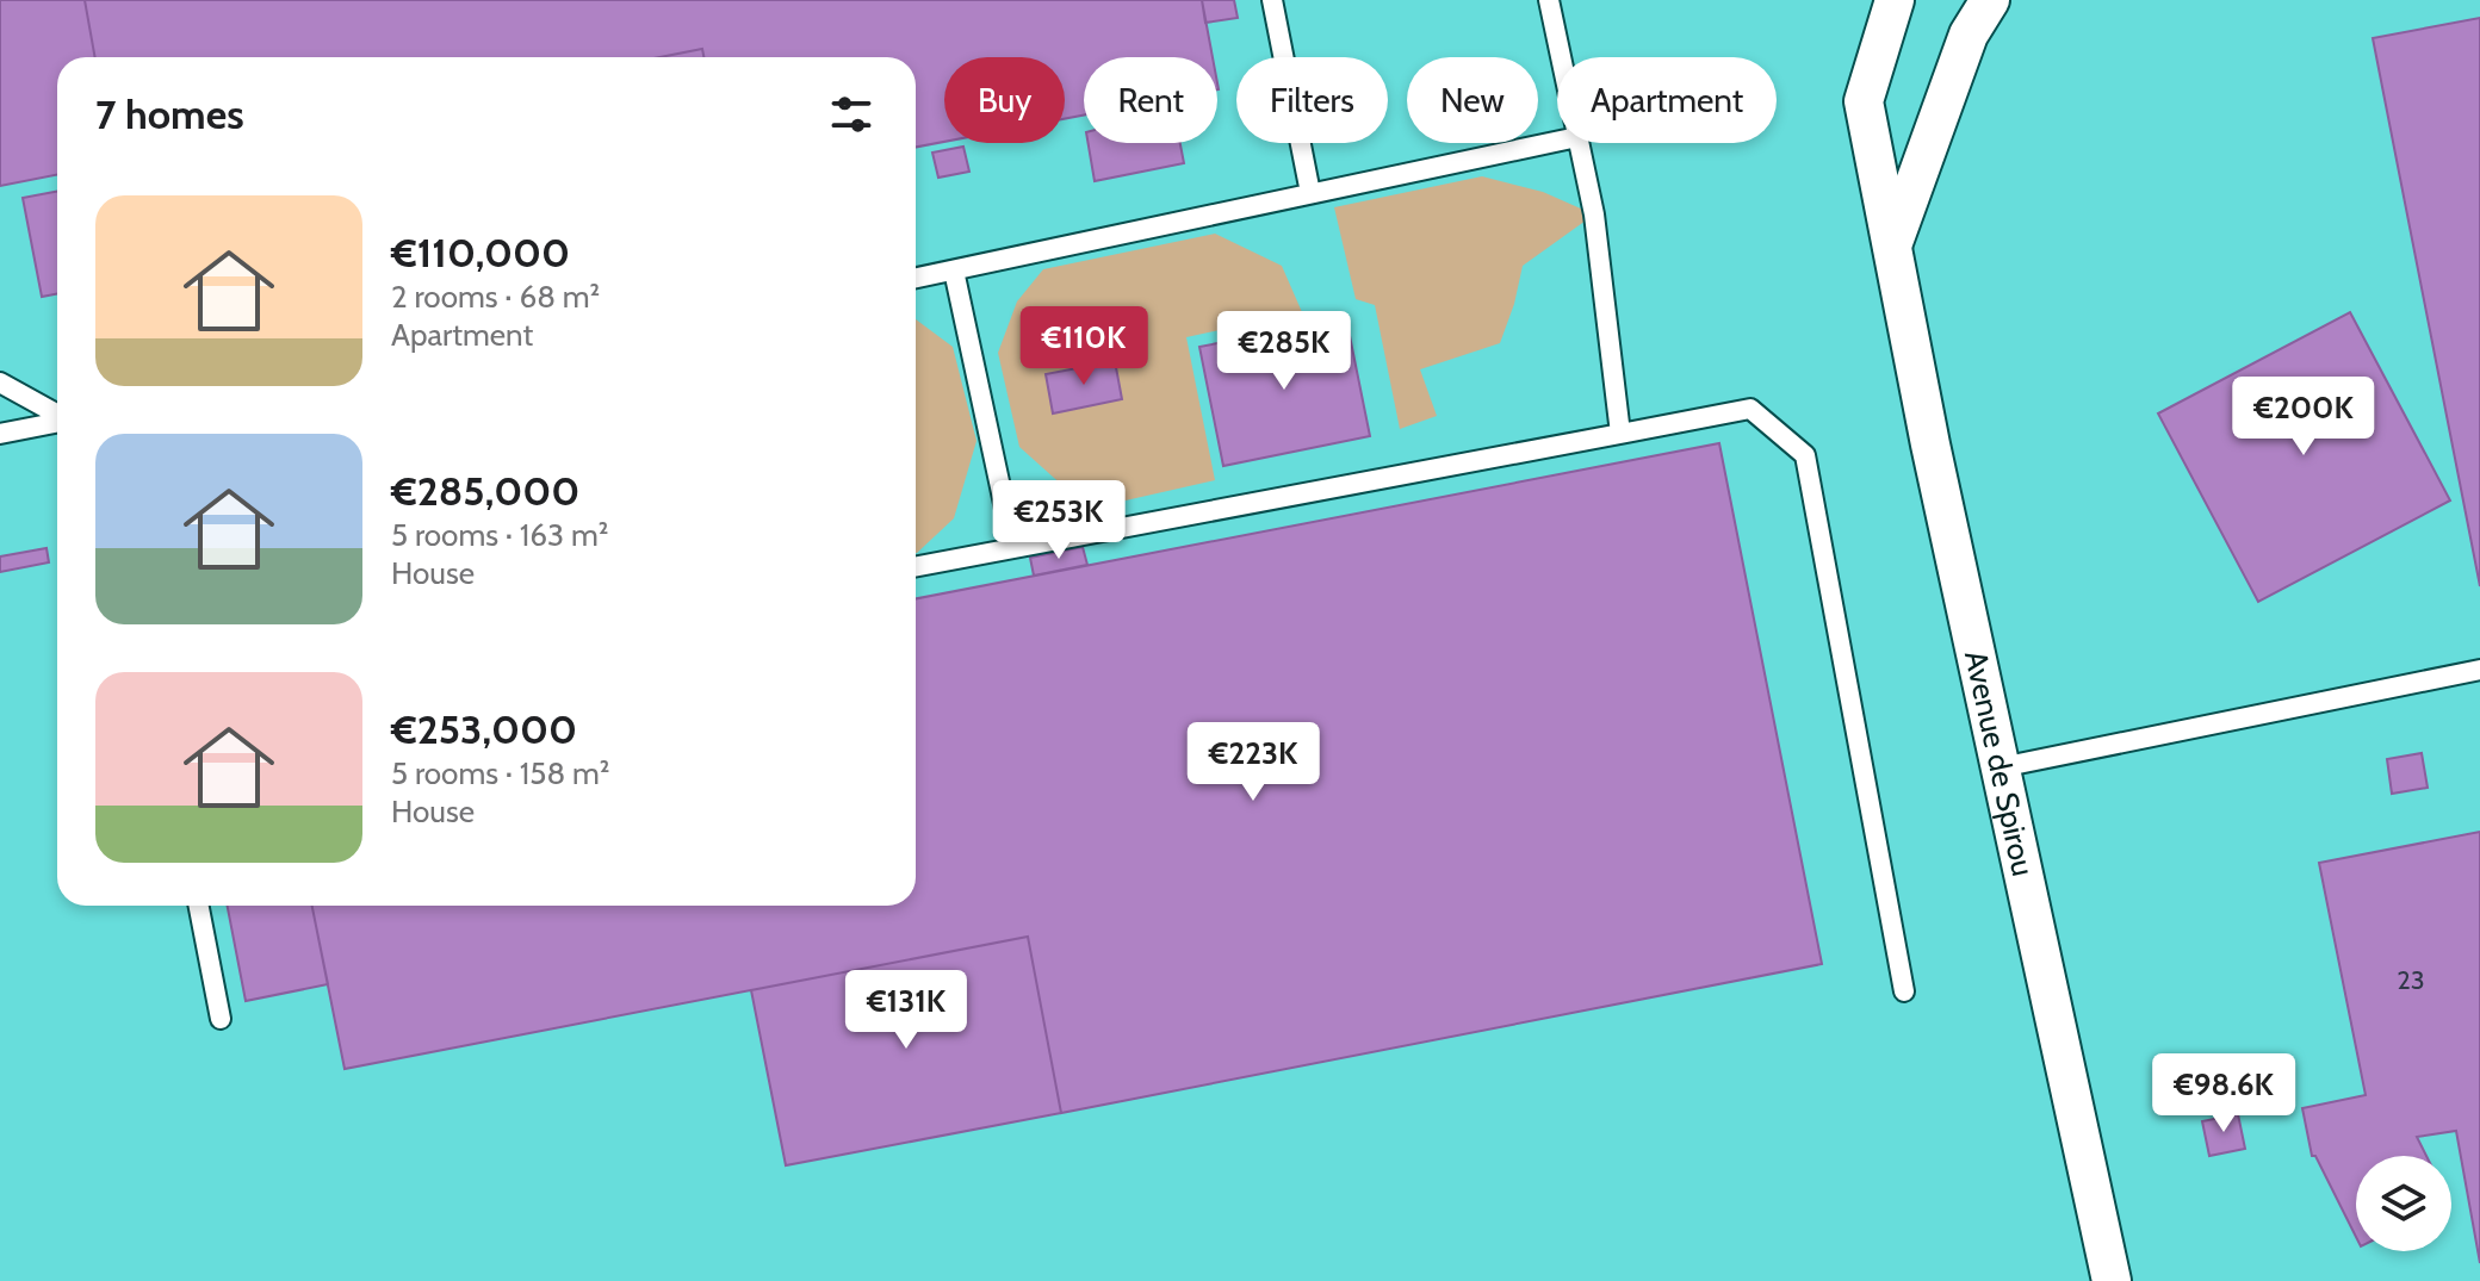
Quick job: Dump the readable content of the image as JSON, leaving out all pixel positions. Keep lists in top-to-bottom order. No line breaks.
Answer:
{"streets":{"street":["Avenue de Spirou"]},"house_numbers":["23"],"page":{"chip":["Buy","Rent","Filters","New","Apartment"],"heading":"7 homes","list":[{"name":"€110,000","note":"2 rooms · 68 m² · Apartment"},{"name":"€285,000","note":"5 rooms · 163 m² · House"},{"name":"€253,000","note":"5 rooms · 158 m² · House"}],"price":["€110K","€285K","€200K","€253K","€223K","€131K","€98.6K"]}}
